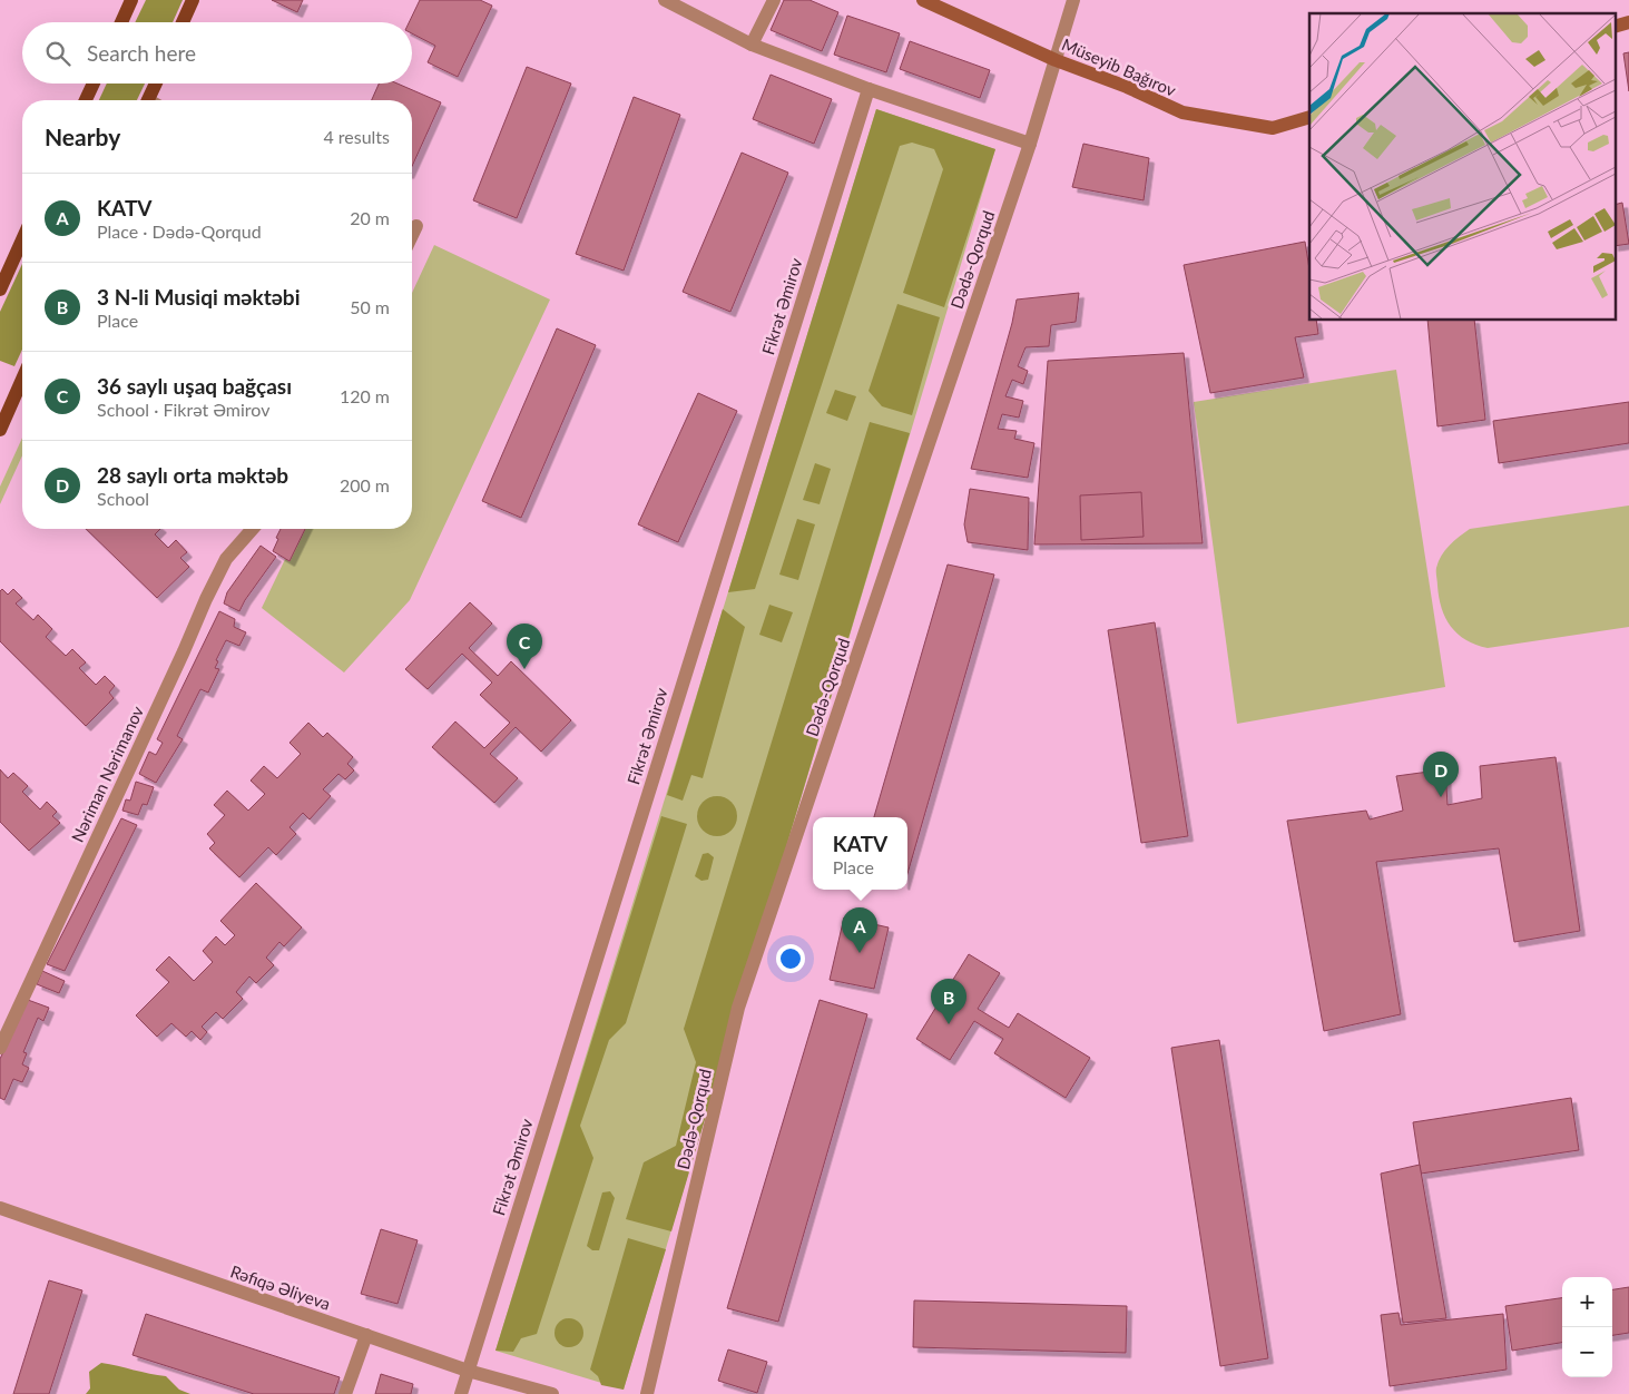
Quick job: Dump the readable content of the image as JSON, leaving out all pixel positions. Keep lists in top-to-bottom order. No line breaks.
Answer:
{"streets":{"street":["Müseyib Bağırov","Dədə-Qorqud","Fikrət Əmirov","Nəriman Nərimanov","Rəfiqə Əliyeva"]},"crossings":[["Müseyib Bağırov","Dədə-Qorqud"],["Fikrət Əmirov","Rəfiqə Əliyeva"]],"page":{"search":"Search here","heading":["Nearby","4 results"],"list":[{"mark":"A","name":"KATV","note":"Place · Dədə-Qorqud","value":"20 m"},{"mark":"B","name":"3 N-li Musiqi məktəbi","note":"Place","value":"50 m"},{"mark":"C","name":"36 saylı uşaq bağçası","note":"School · Fikrət Əmirov","value":"120 m"},{"mark":"D","name":"28 saylı orta məktəb","note":"School","value":"200 m"}],"pins":["C","D","A","B"],"popup":["KATV","Place"],"map_buttons":["+","−"]}}
